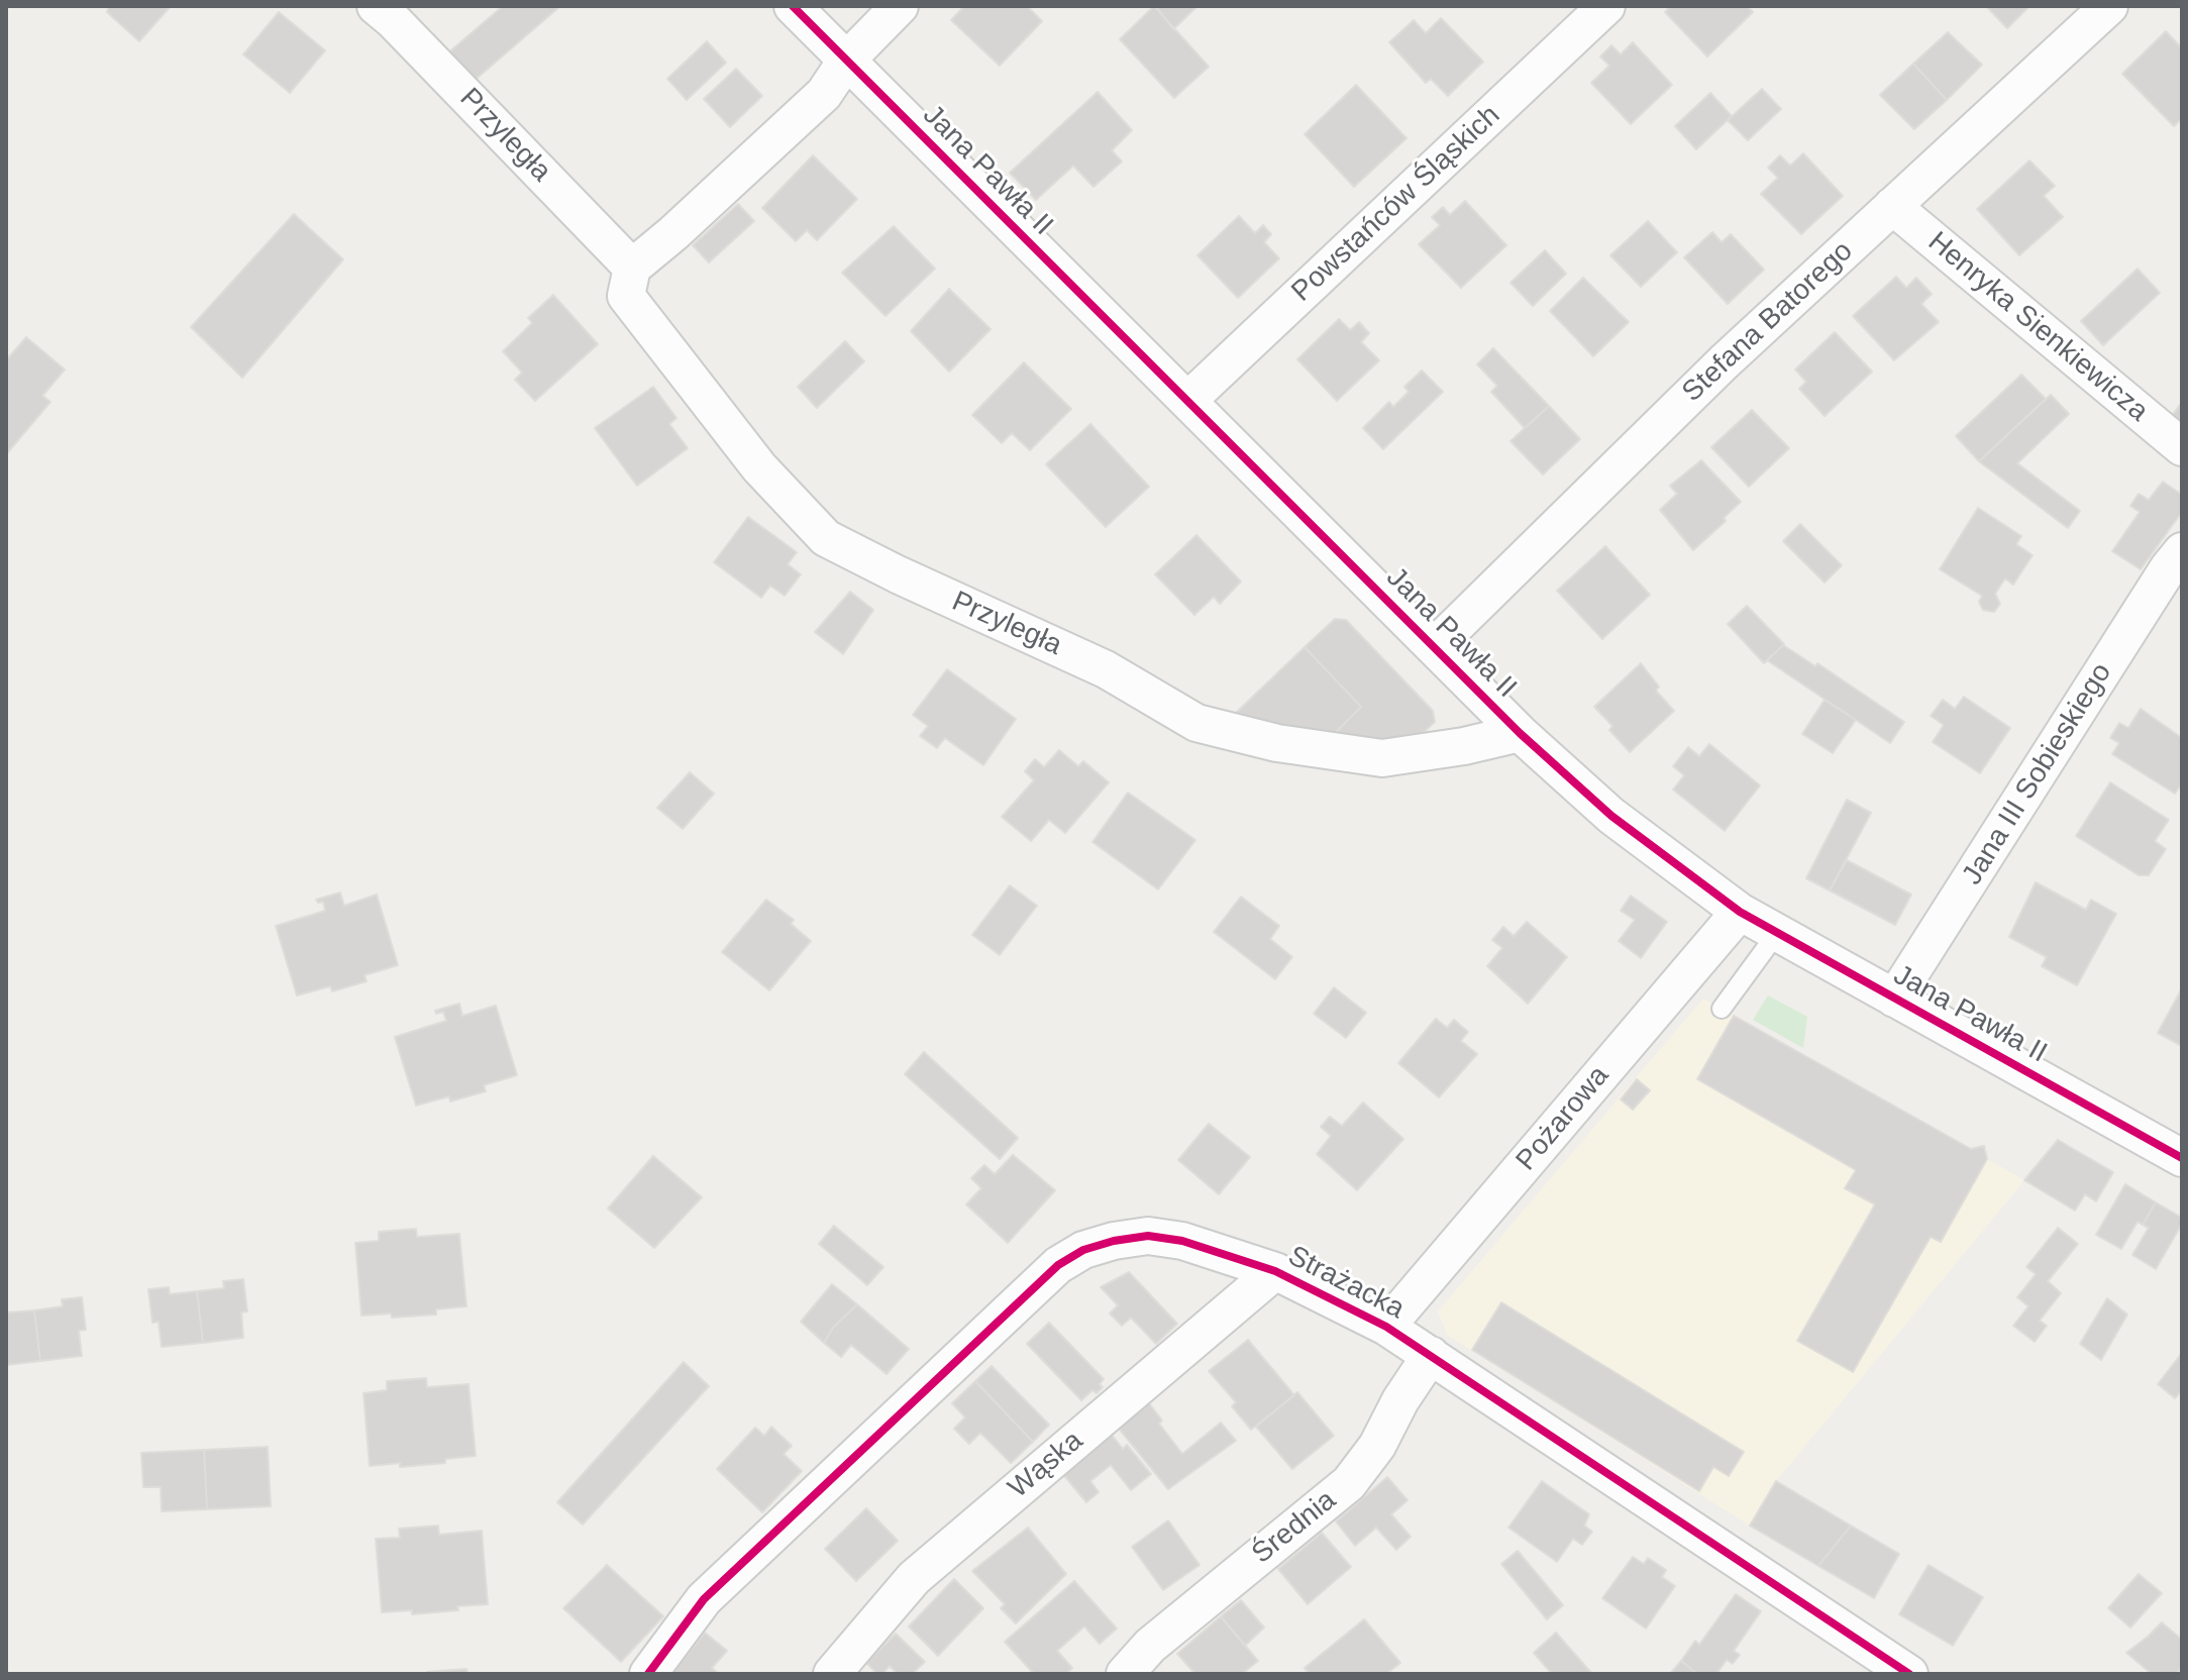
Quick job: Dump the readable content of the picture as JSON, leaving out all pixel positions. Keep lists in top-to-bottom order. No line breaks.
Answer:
{"streets":{"street":["Przyległa","Jana Pawła II","Powstańców Śląskich","Stefana Batorego","Henryka Sienkiewicza","Jana III Sobieskiego","Pożarowa","Strażacka","Wąska","Średnia"]},"crossings":[["Przyległa","Jana Pawła II"],["Jana Pawła II","Powstańców Śląskich"],["Jana Pawła II","Stefana Batorego"],["Jana Pawła II","Jana III Sobieskiego"],["Jana Pawła II","Pożarowa"],["Stefana Batorego","Henryka Sienkiewicza"],["Pożarowa","Strażacka"],["Strażacka","Wąska"],["Strażacka","Średnia"]]}
